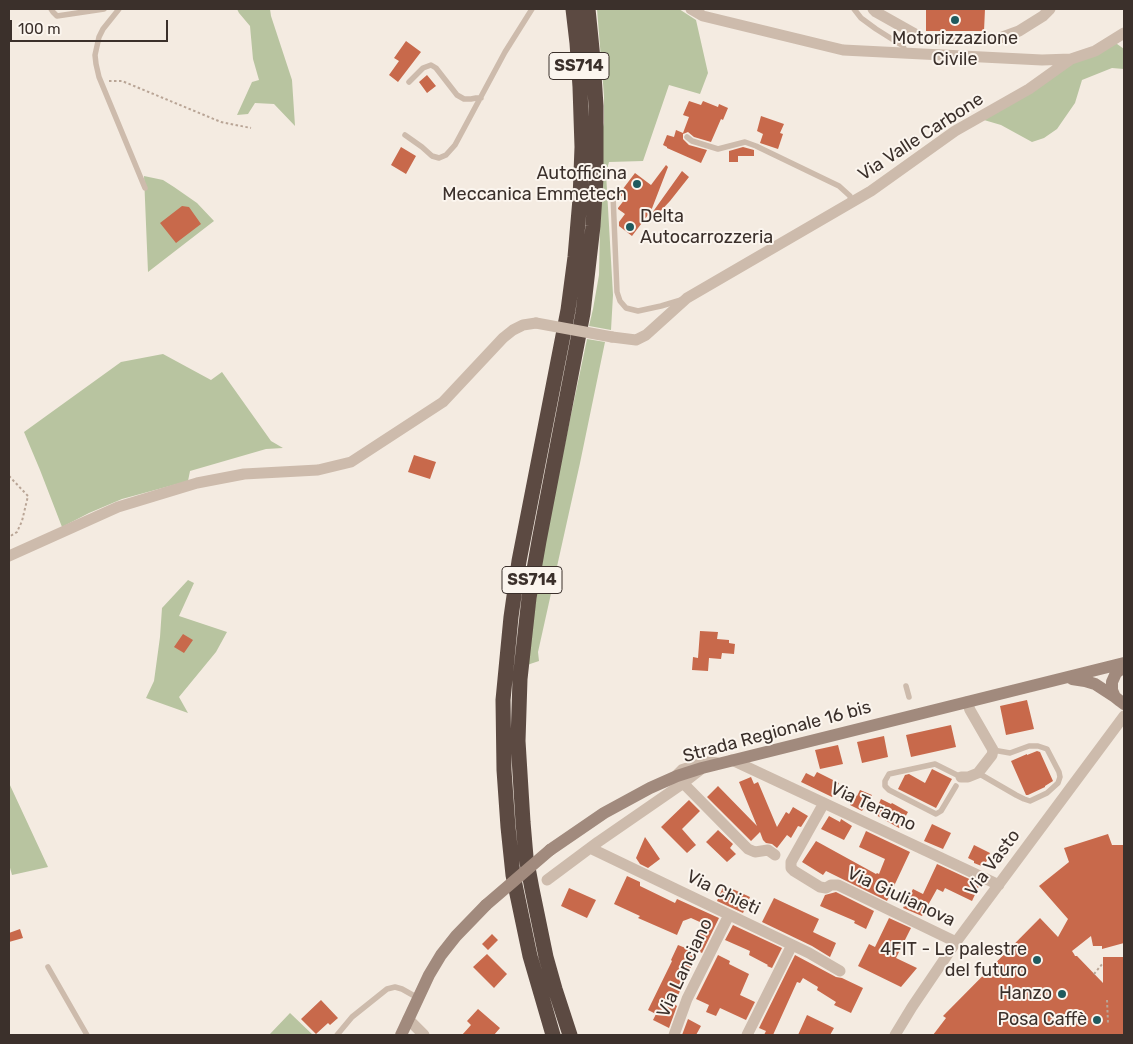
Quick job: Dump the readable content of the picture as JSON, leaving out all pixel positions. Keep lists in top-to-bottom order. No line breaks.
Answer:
{"streets":{"highway":["SS714"],"main road":["Strada Regionale 16 bis"],"street":["Via Valle Carbone","Via Teramo","Via Vasto","Via Chieti","Via Giulianova","Via Lanciano"]},"crossings":[["Strada Regionale 16 bis","Via Teramo"],["Via Teramo","Via Vasto"],["Via Teramo","Via Giulianova"],["Via Vasto","Via Giulianova"],["Via Chieti","Via Lanciano"]],"places":["Motorizzazione Civile","Autofficina Meccanica Emmetech","Delta Autocarrozzeria","4FIT - Le palestre del futuro","Hanzo","Posa Caffè"],"scale_bar":"100 m"}
